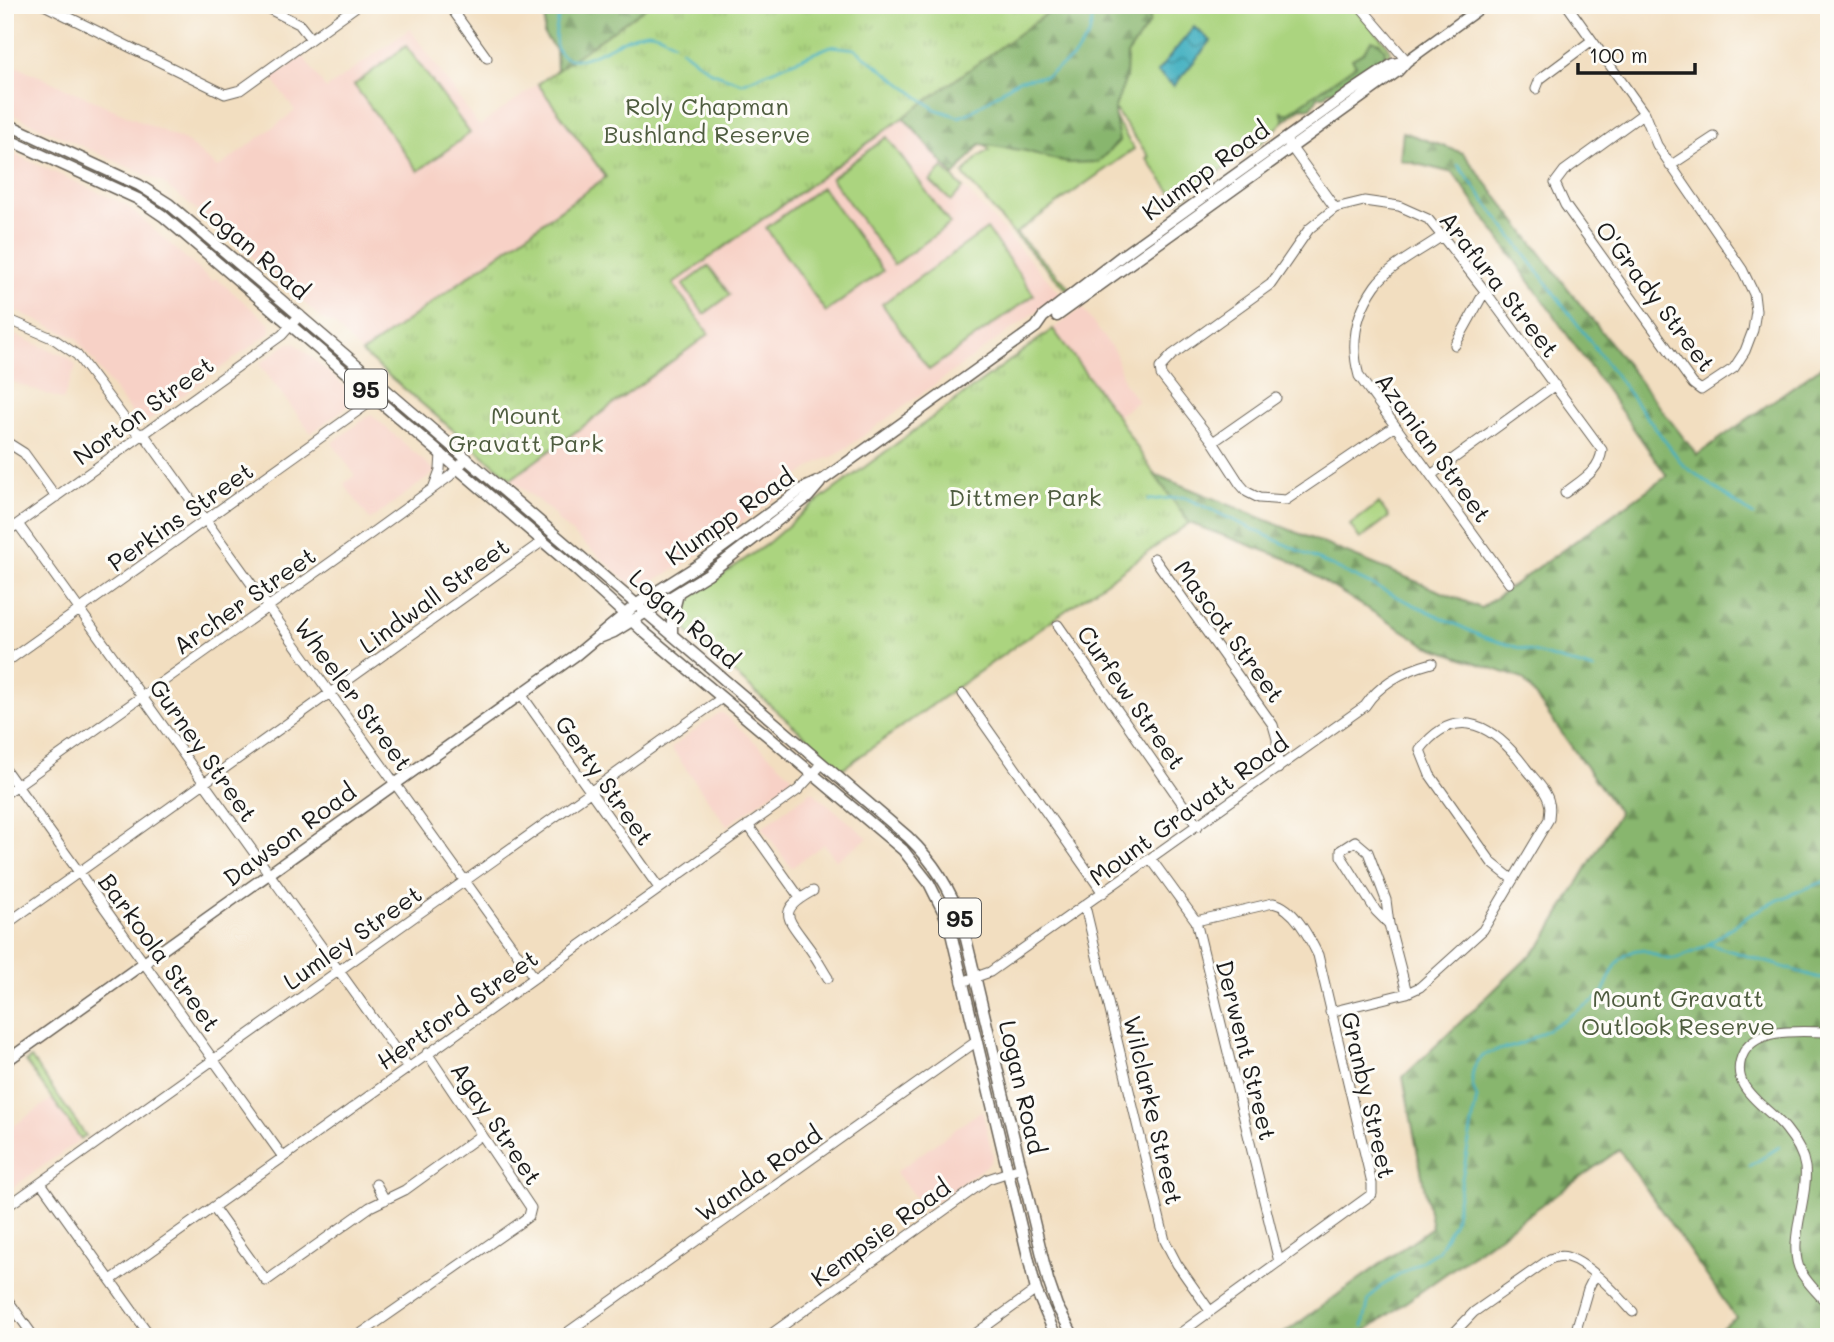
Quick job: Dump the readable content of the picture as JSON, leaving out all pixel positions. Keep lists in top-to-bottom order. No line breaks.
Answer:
{"streets":{"main road":["Klumpp Road","Logan Road","95","Dawson Road"],"street":["Arafura Street","O'Grady Street","Norton Street","Azanian Street","Perkins Street","Lindwall Street","Archer Street","Mascot Street","Wheeler Street","Curfew Street","Gurney Street","Gerty Street","Mount Gravatt Road","Lumley Street","Barkoola Street","Hertford Street","Derwent Street","Granby Street","Wilclarke Street","Agay Street","Wanda Road","Kempsie Road"]},"crossings":[["Klumpp Road","Logan Road"],["Klumpp Road","Dawson Road"],["Logan Road","Norton Street"],["Logan Road","Perkins Street"],["Logan Road","Lindwall Street"],["Logan Road","Archer Street"],["Logan Road","Mount Gravatt Road"],["Logan Road","Dawson Road"],["Logan Road","Lumley Street"],["Logan Road","Hertford Street"],["Logan Road","Wanda Road"],["Logan Road","Kempsie Road"],["Arafura Street","Azanian Street"],["Norton Street","Wheeler Street"],["Norton Street","Gurney Street"],["Perkins Street","Wheeler Street"],["Perkins Street","Gurney Street"],["Lindwall Street","Wheeler Street"],["Lindwall Street","Gurney Street"],["Lindwall Street","Barkoola Street"],["Archer Street","Wheeler Street"],["Archer Street","Gurney Street"],["Archer Street","Barkoola Street"],["Mascot Street","Mount Gravatt Road"],["Wheeler Street","Dawson Road"],["Wheeler Street","Lumley Street"],["Wheeler Street","Hertford Street"],["Curfew Street","Mount Gravatt Road"],["Gurney Street","Dawson Road"],["Gurney Street","Lumley Street"],["Gurney Street","Hertford Street"],["Gerty Street","Dawson Road"],["Gerty Street","Lumley Street"],["Gerty Street","Hertford Street"],["Mount Gravatt Road","Derwent Street"],["Mount Gravatt Road","Wilclarke Street"],["Dawson Road","Barkoola Street"],["Lumley Street","Barkoola Street"],["Barkoola Street","Hertford Street"],["Hertford Street","Agay Street"],["Derwent Street","Granby Street"],["Granby Street","Wilclarke Street"]],"parks":["Roly Chapman Bushland Reserve","Mount Gravatt Park","Dittmer Park","Mount Gravatt Outlook Reserve"],"scale_bar":"100 m"}
